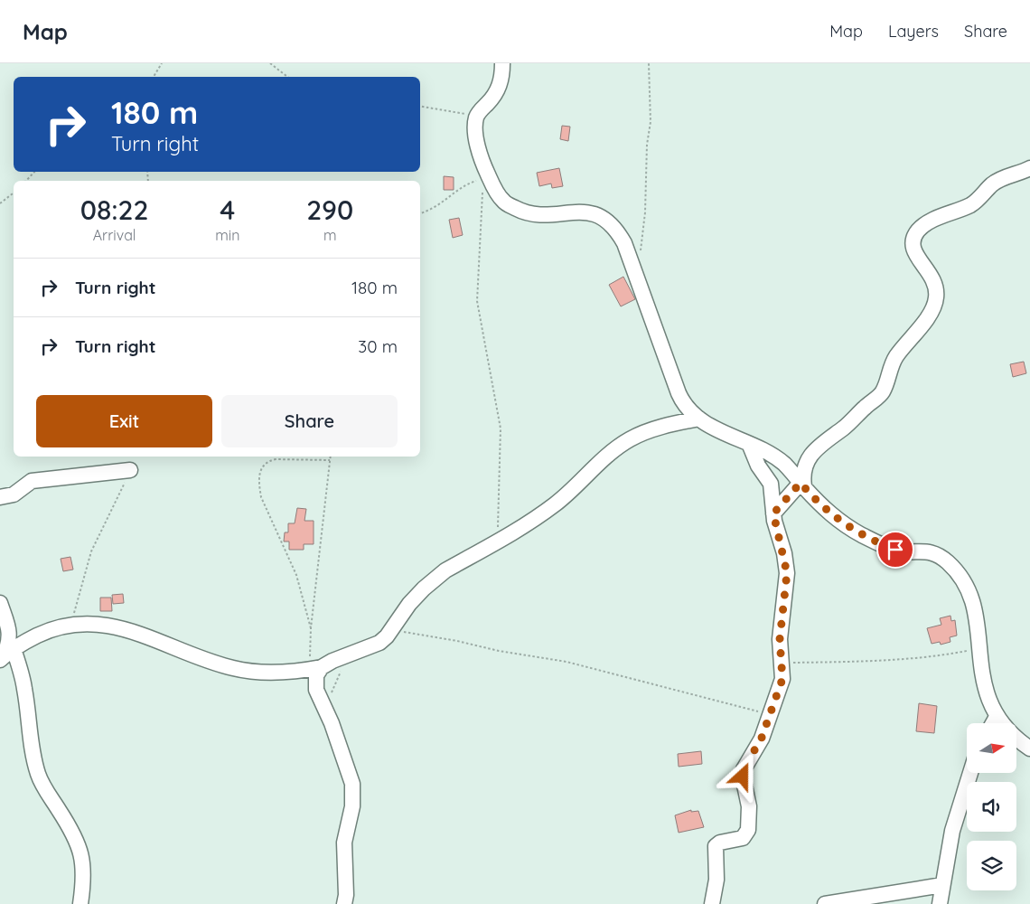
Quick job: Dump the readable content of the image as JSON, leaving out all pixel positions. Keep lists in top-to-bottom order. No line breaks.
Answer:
{"north":"right","page":{"header":"Map","nav":["Map","Layers","Share"],"turn":["180 m","Turn right"],"eta":["08:22","Arrival","4","min","290","m"],"list":[{"name":"Turn right","value":"180 m"},{"name":"Turn right","value":"30 m"}],"buttons":["Exit","Share"]}}
